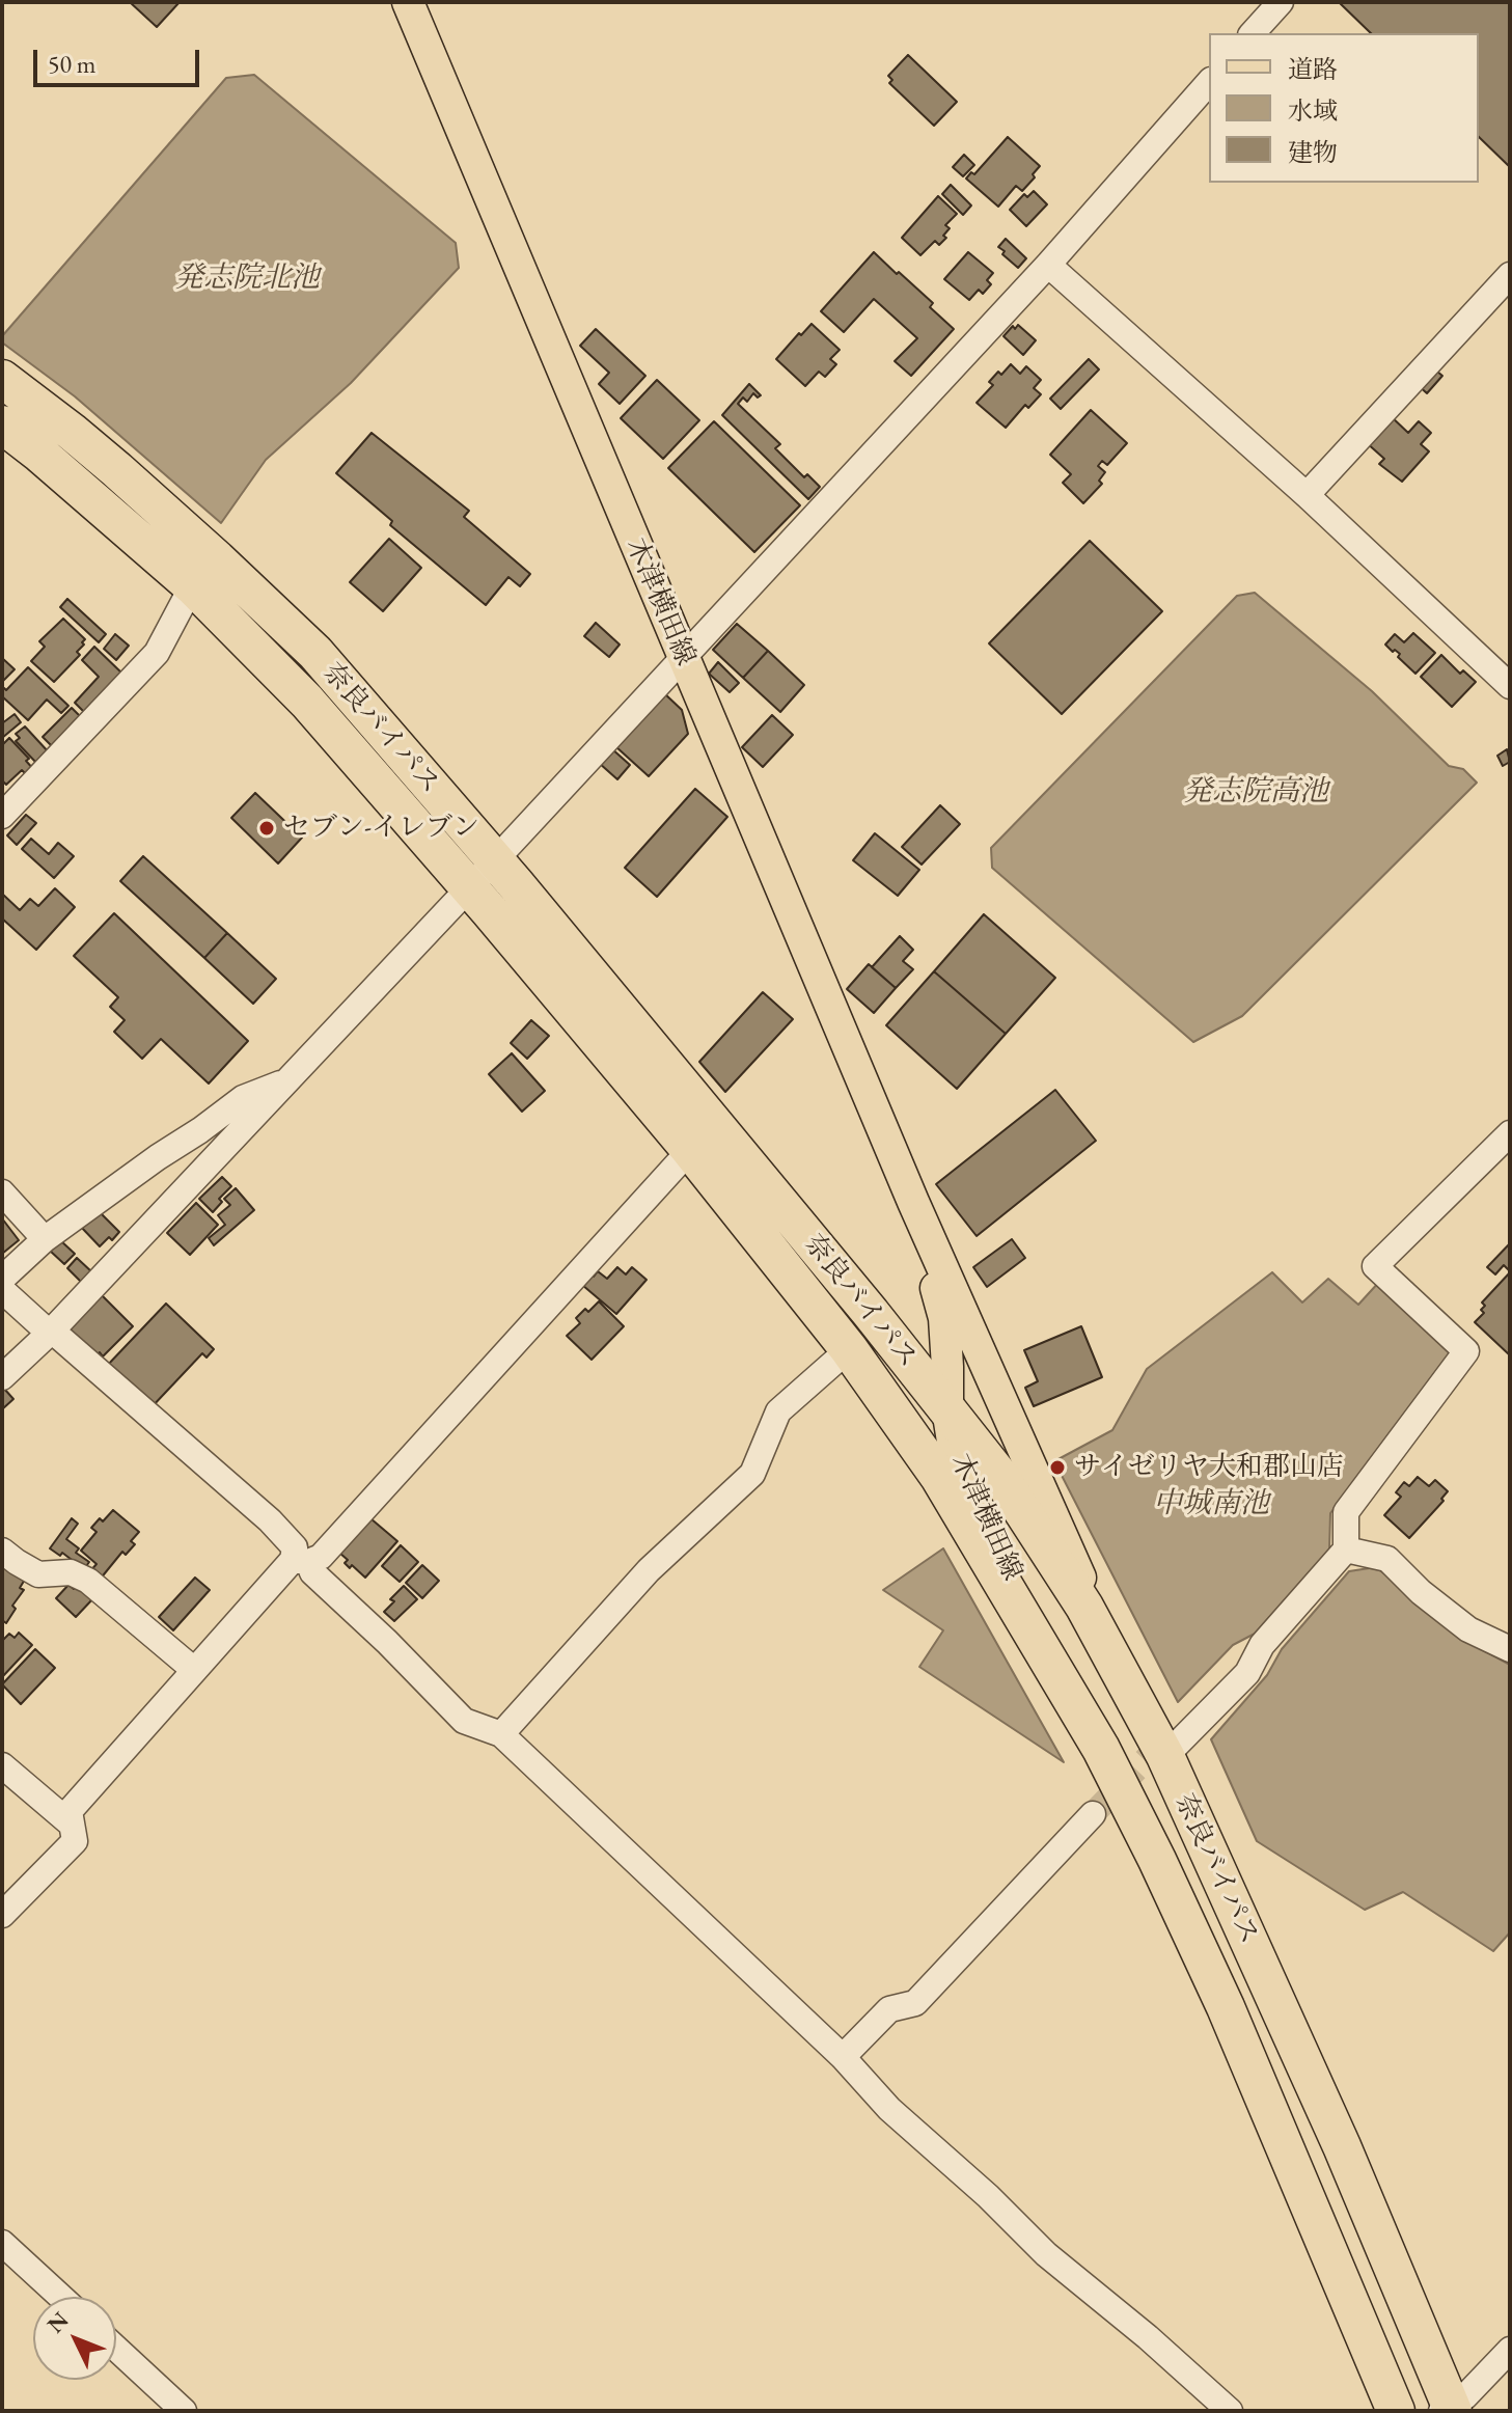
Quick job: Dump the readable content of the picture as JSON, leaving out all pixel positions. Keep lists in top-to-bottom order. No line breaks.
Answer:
{"streets":{"highway":["奈良バイパス"],"main road":["木津横田線"]},"crossings":[["木津横田線","奈良バイパス"]],"water":["発志院北池","発志院高池","中城南池"],"places":["セブン-イレブン","サイゼリヤ大和郡山店"],"legend":["道路","水域","建物"],"scale_bar":"50 m","north":"top left"}
